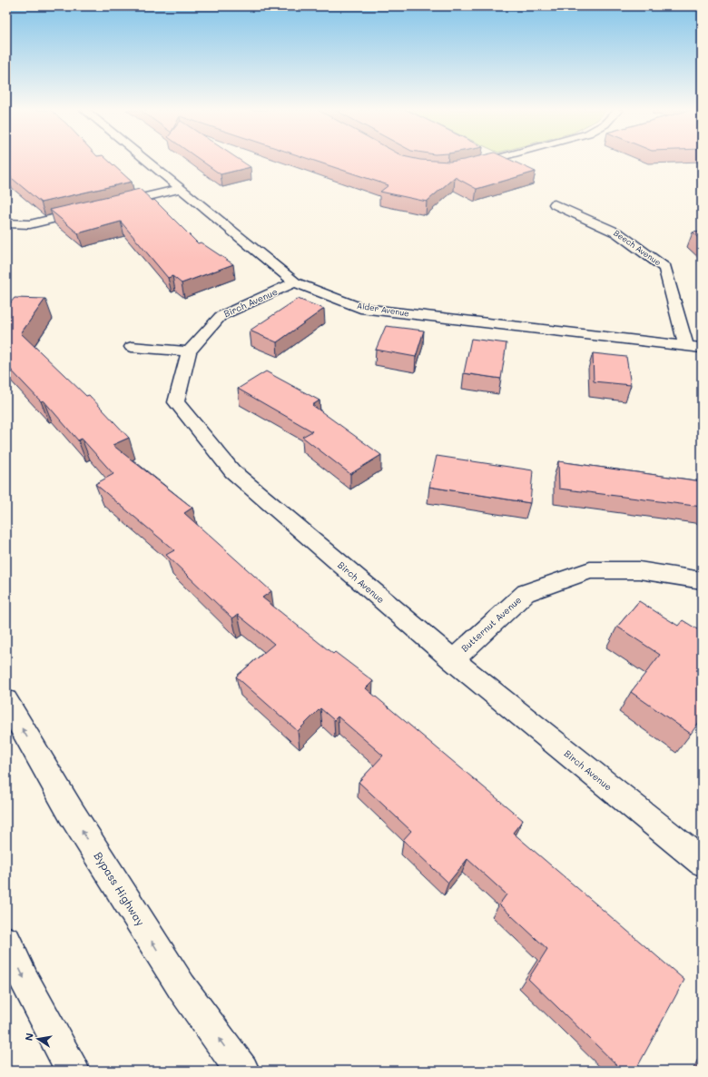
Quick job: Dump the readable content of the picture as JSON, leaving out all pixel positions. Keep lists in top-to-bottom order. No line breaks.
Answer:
{"streets":{"main road":["Beech Avenue","Birch Avenue","Alder Avenue","Butternut Avenue","Bypass Highway"]},"crossings":[["Beech Avenue","Alder Avenue"],["Birch Avenue","Alder Avenue"],["Birch Avenue","Butternut Avenue"]],"north":"left"}
